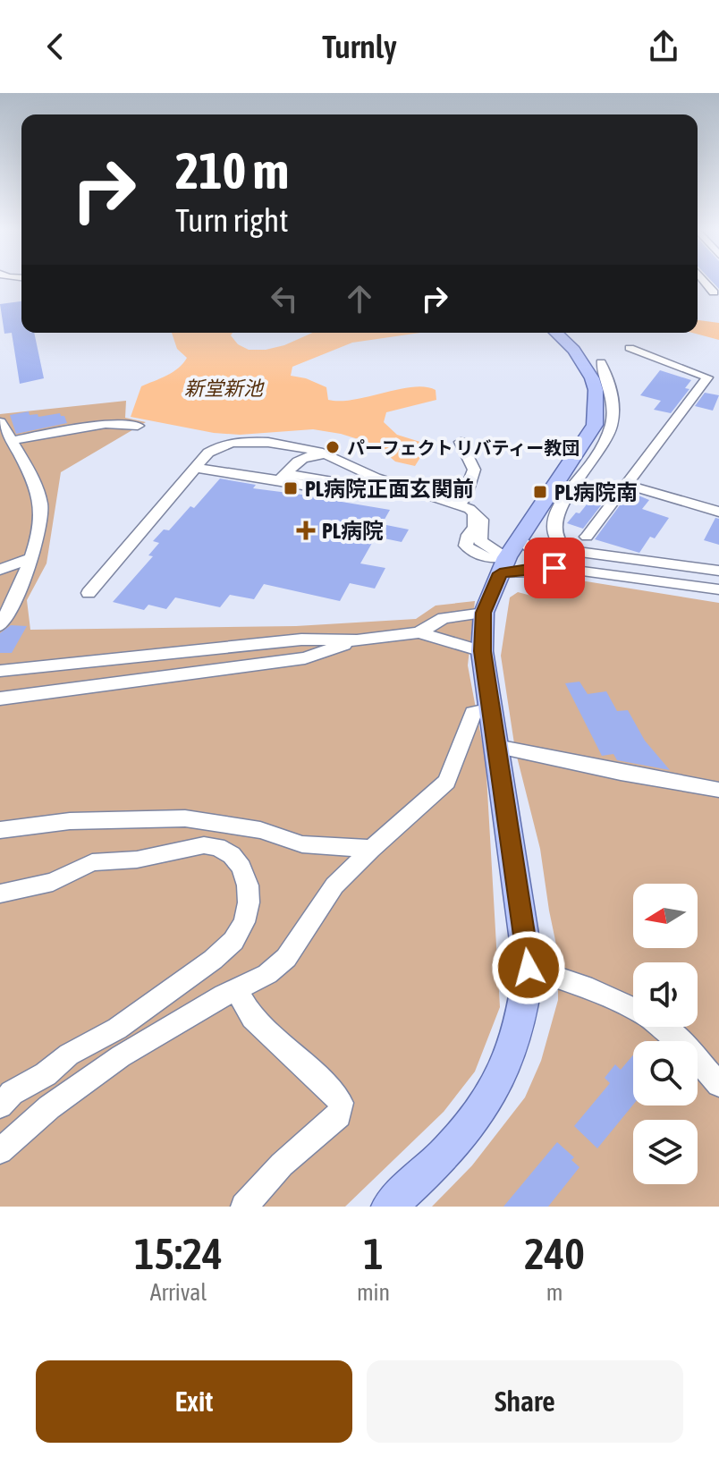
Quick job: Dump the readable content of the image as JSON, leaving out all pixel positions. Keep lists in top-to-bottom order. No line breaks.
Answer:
{"water":["新堂新池"],"places":{"other":["パーフェクト リバティー教団"],"transit":["PL病院正面玄関前","PL病院南"],"health":["PL病院"]},"north":"left","page":{"header":"Turnly","turn":["210 m","Turn right"],"eta":["15:24","Arrival","1","min","240","m"],"buttons":["Exit","Share"]}}
